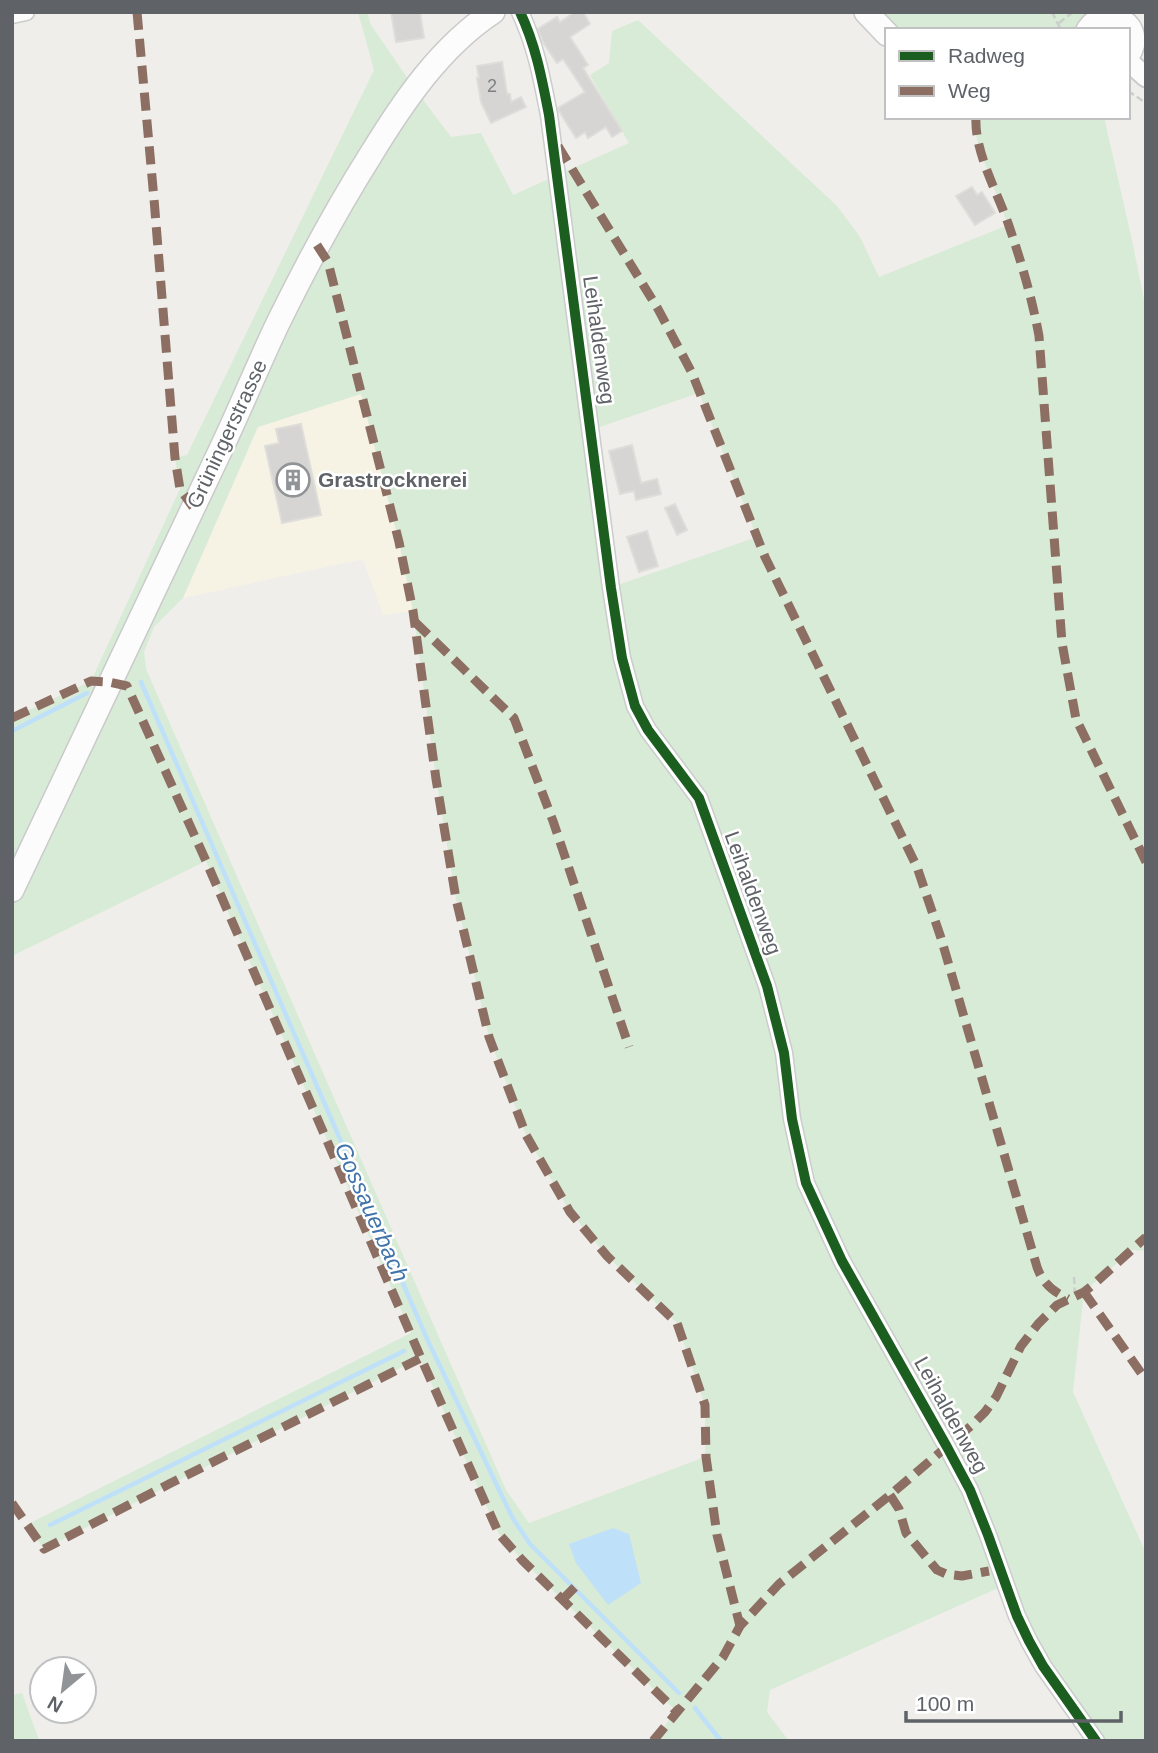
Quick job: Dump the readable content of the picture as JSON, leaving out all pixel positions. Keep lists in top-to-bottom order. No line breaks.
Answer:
{"streets":{"main road":["Grüningerstrasse"],"street":["Leihaldenweg"]},"water":["Gossauerbach"],"places":{"building":["Grastrocknerei"]},"house_numbers":["2"],"legend":["Radweg","Weg"],"scale_bar":"100 m","north":"bottom left"}
